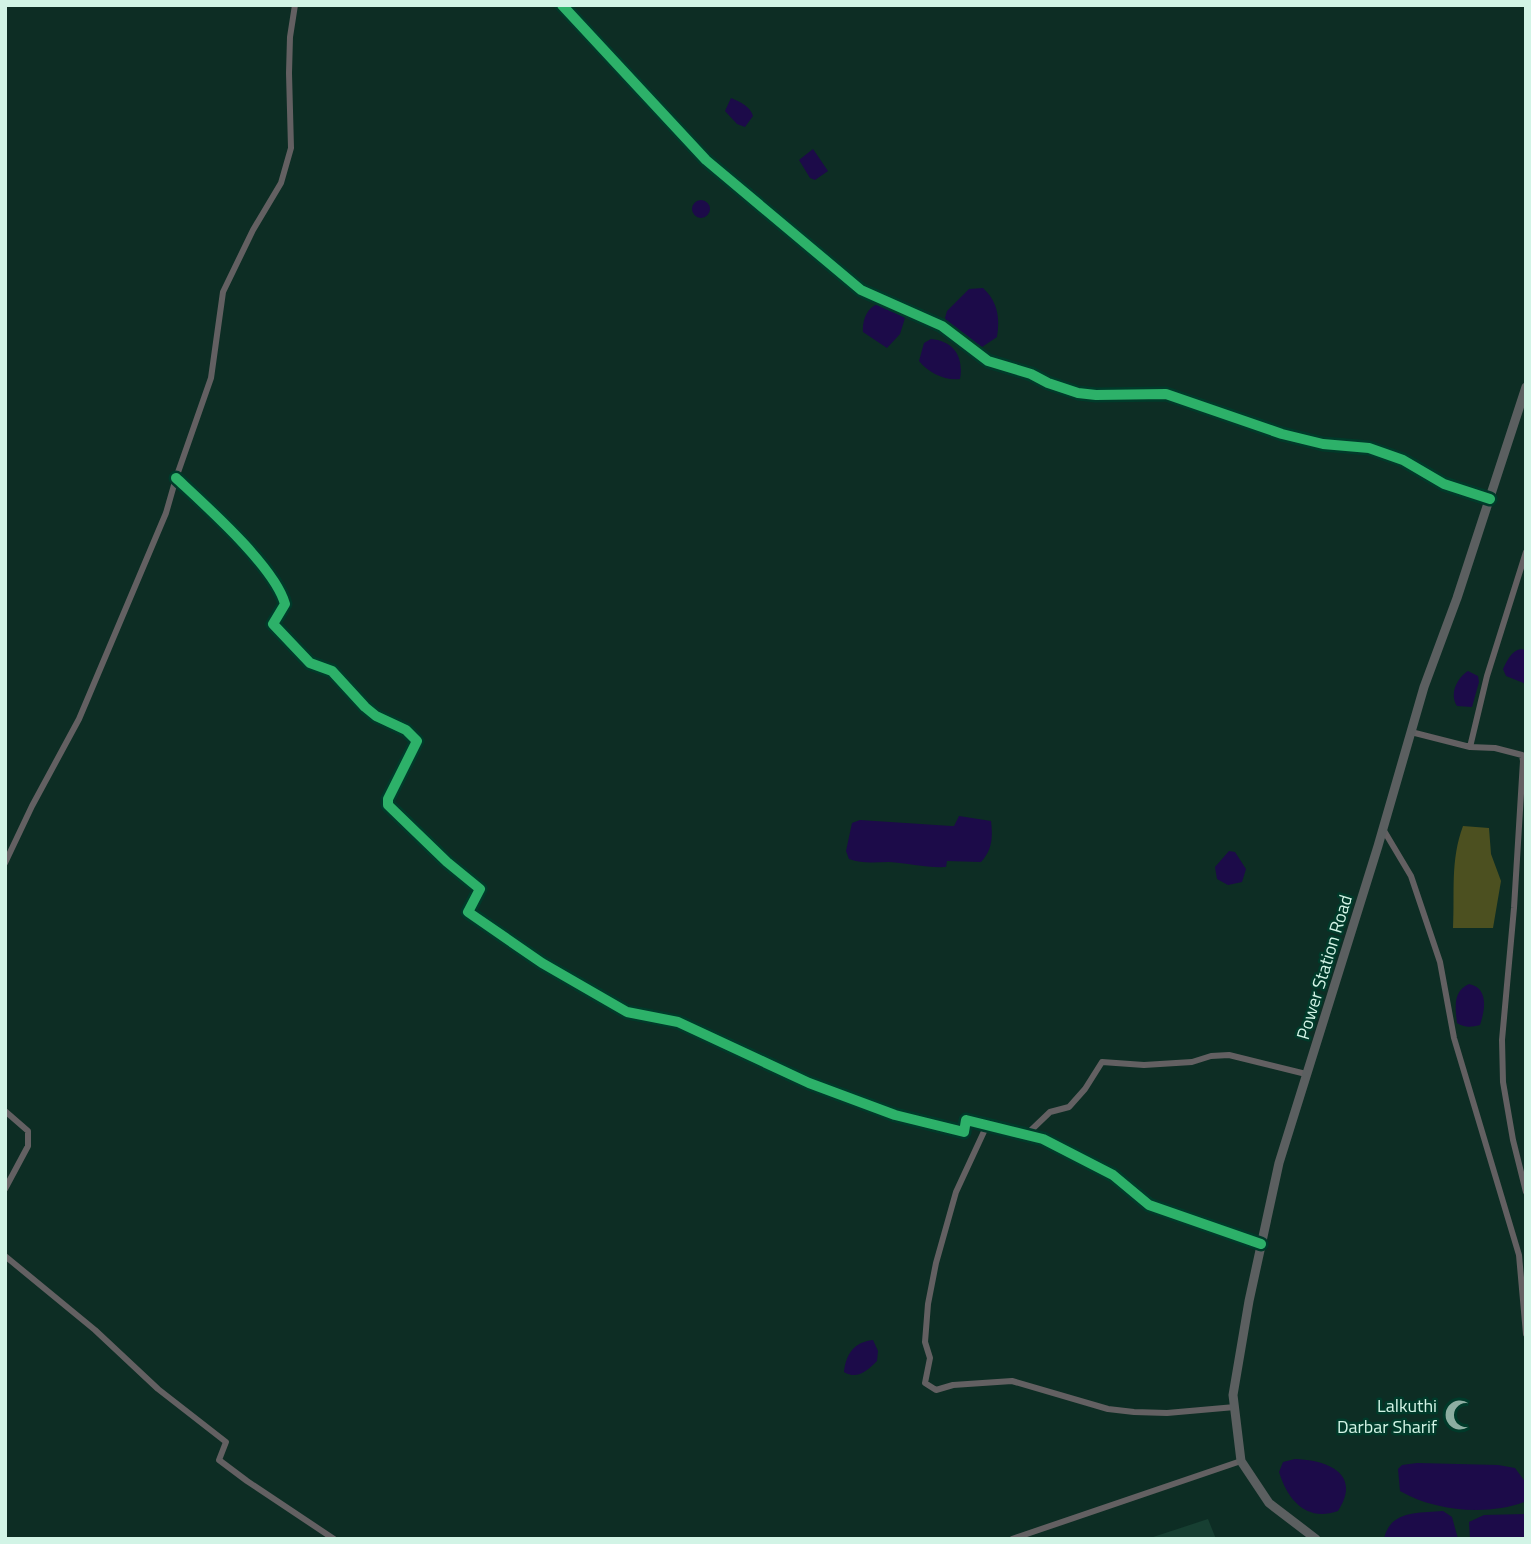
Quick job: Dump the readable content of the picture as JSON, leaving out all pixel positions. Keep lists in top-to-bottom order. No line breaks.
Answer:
{"streets":{"main road":["Power Station Road"]},"places":{"mosque":["Lalkuthi Darbar Sharif"]}}
